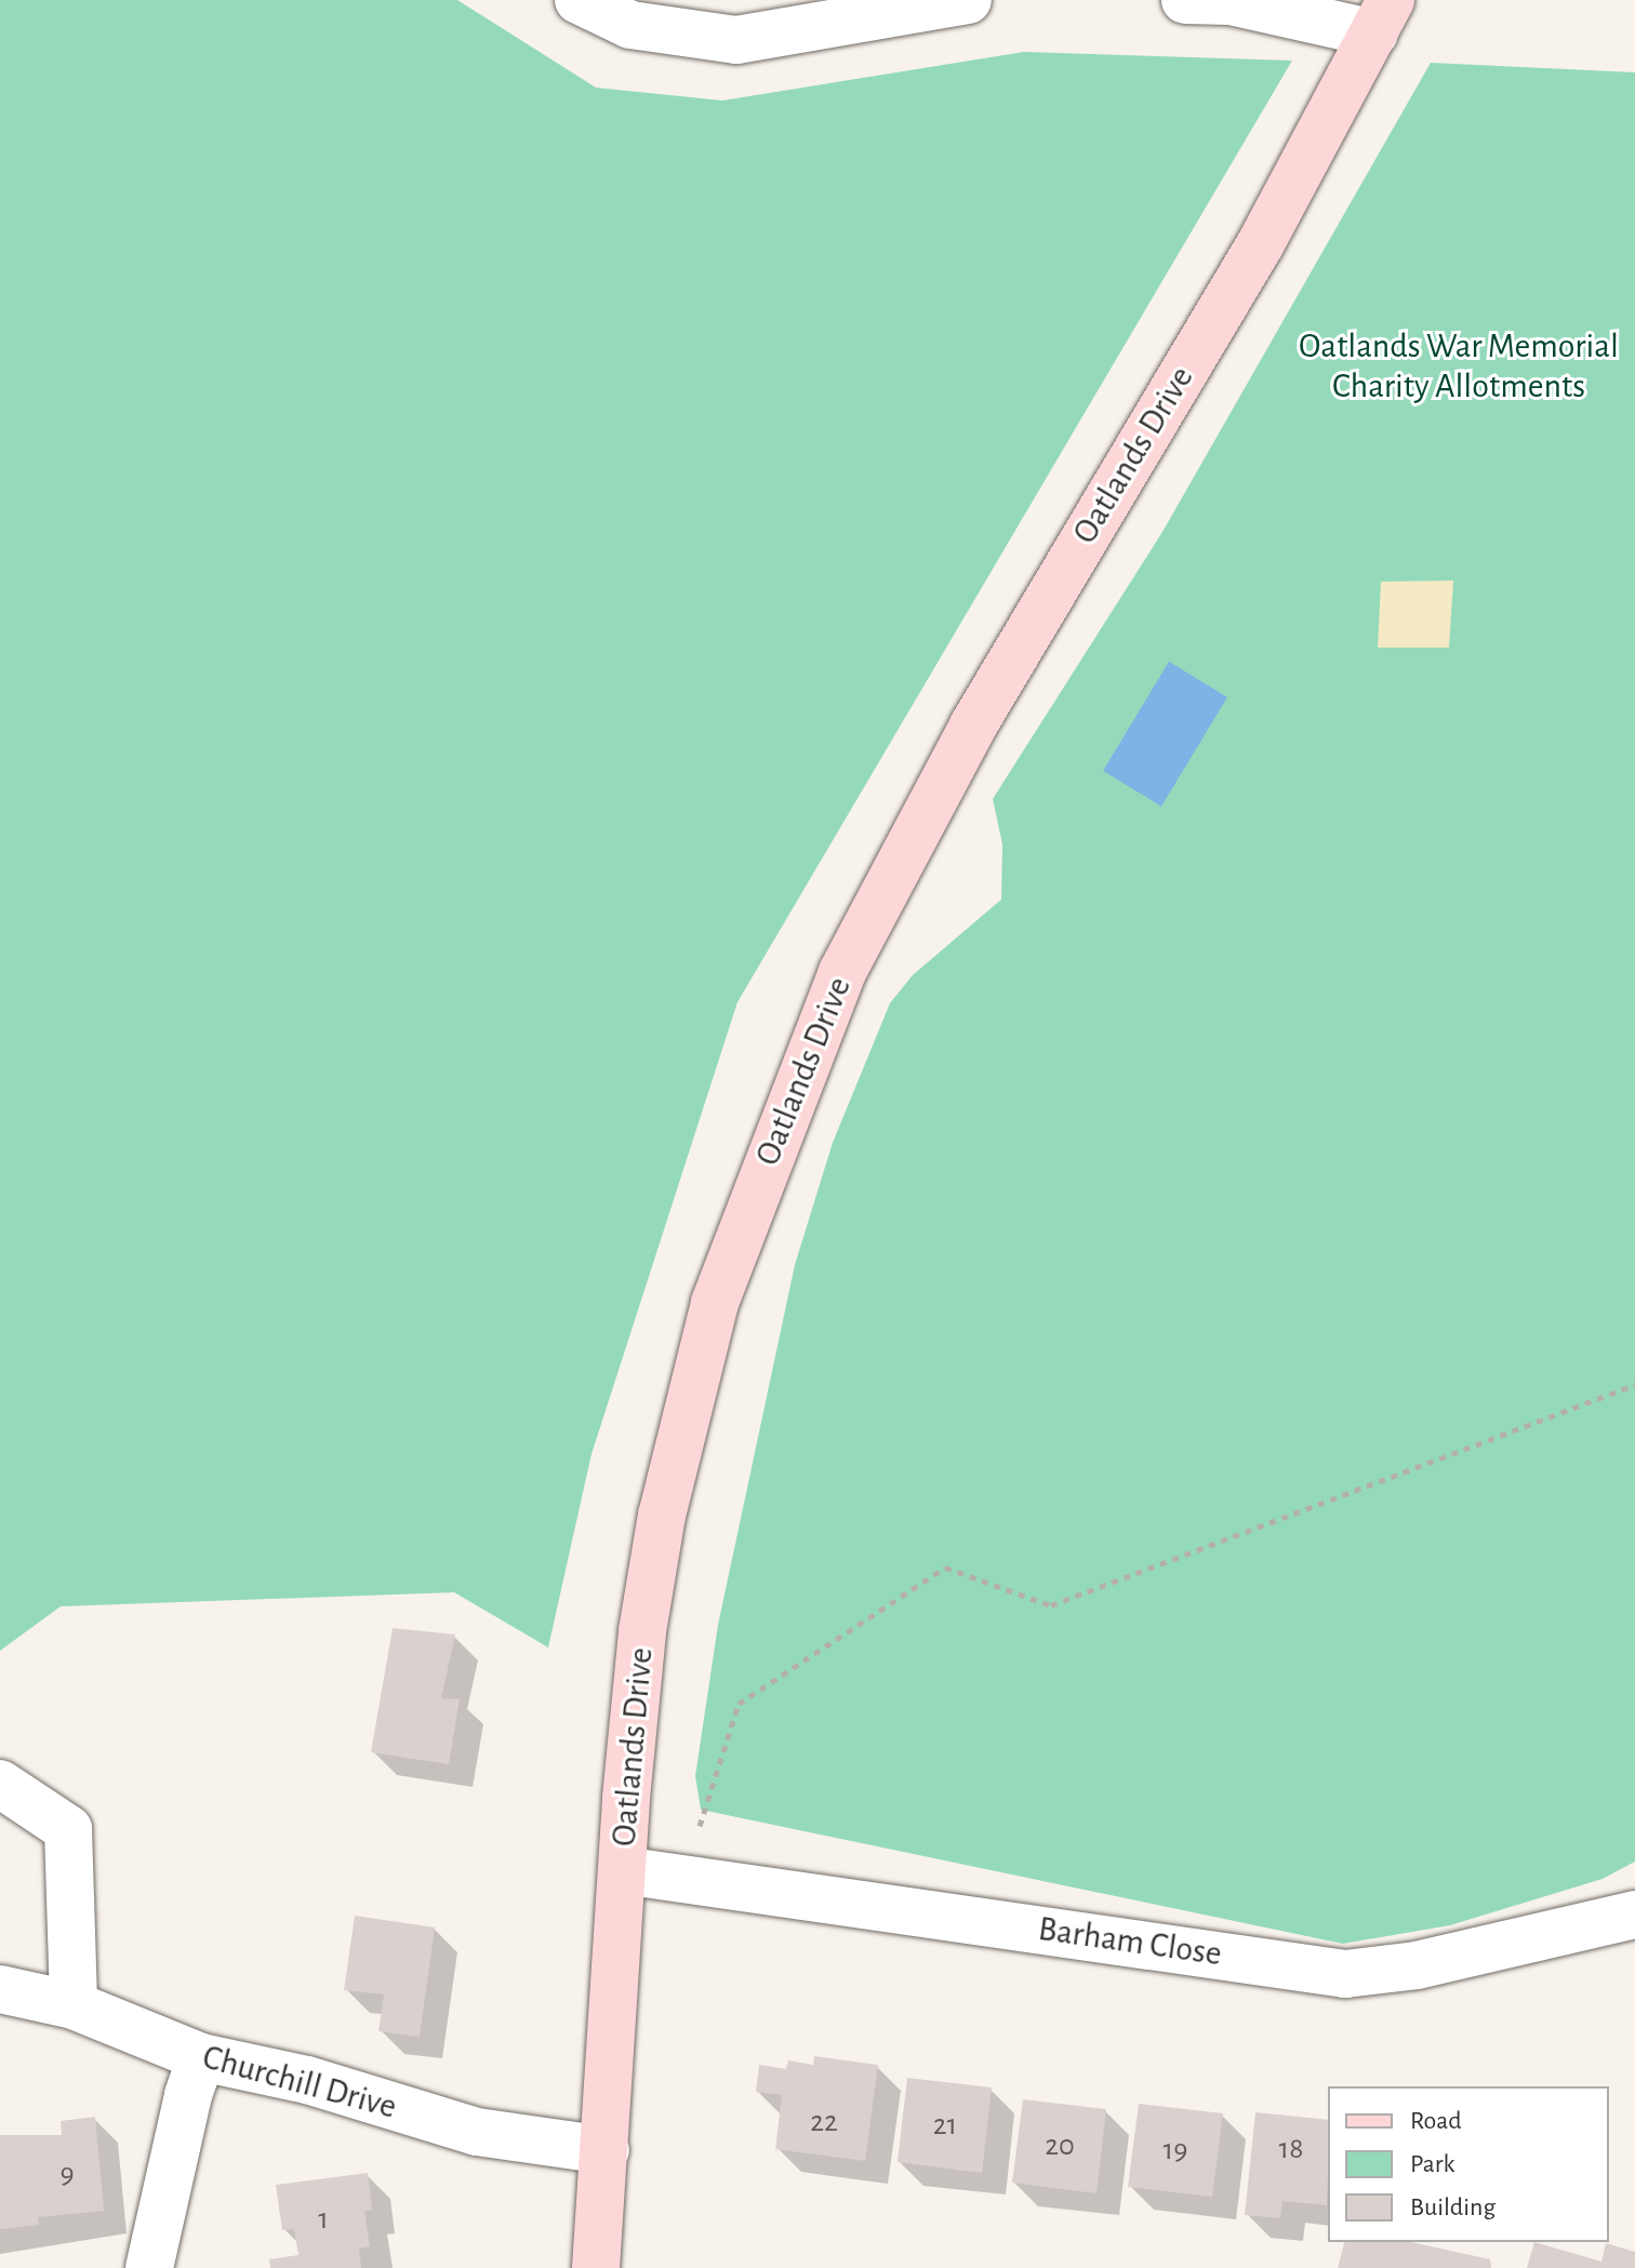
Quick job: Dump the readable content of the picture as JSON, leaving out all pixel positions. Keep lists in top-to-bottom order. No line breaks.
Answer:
{"streets":{"main road":["Oatlands Drive"],"street":["Barham Close","Churchill Drive"]},"crossings":[["Oatlands Drive","Barham Close"],["Oatlands Drive","Churchill Drive"]],"parks":["Oatlands War Memorial Charity Allotments"],"house_numbers":["22","21","20","18","19","9","1"],"legend":["Road","Park","Building"]}
